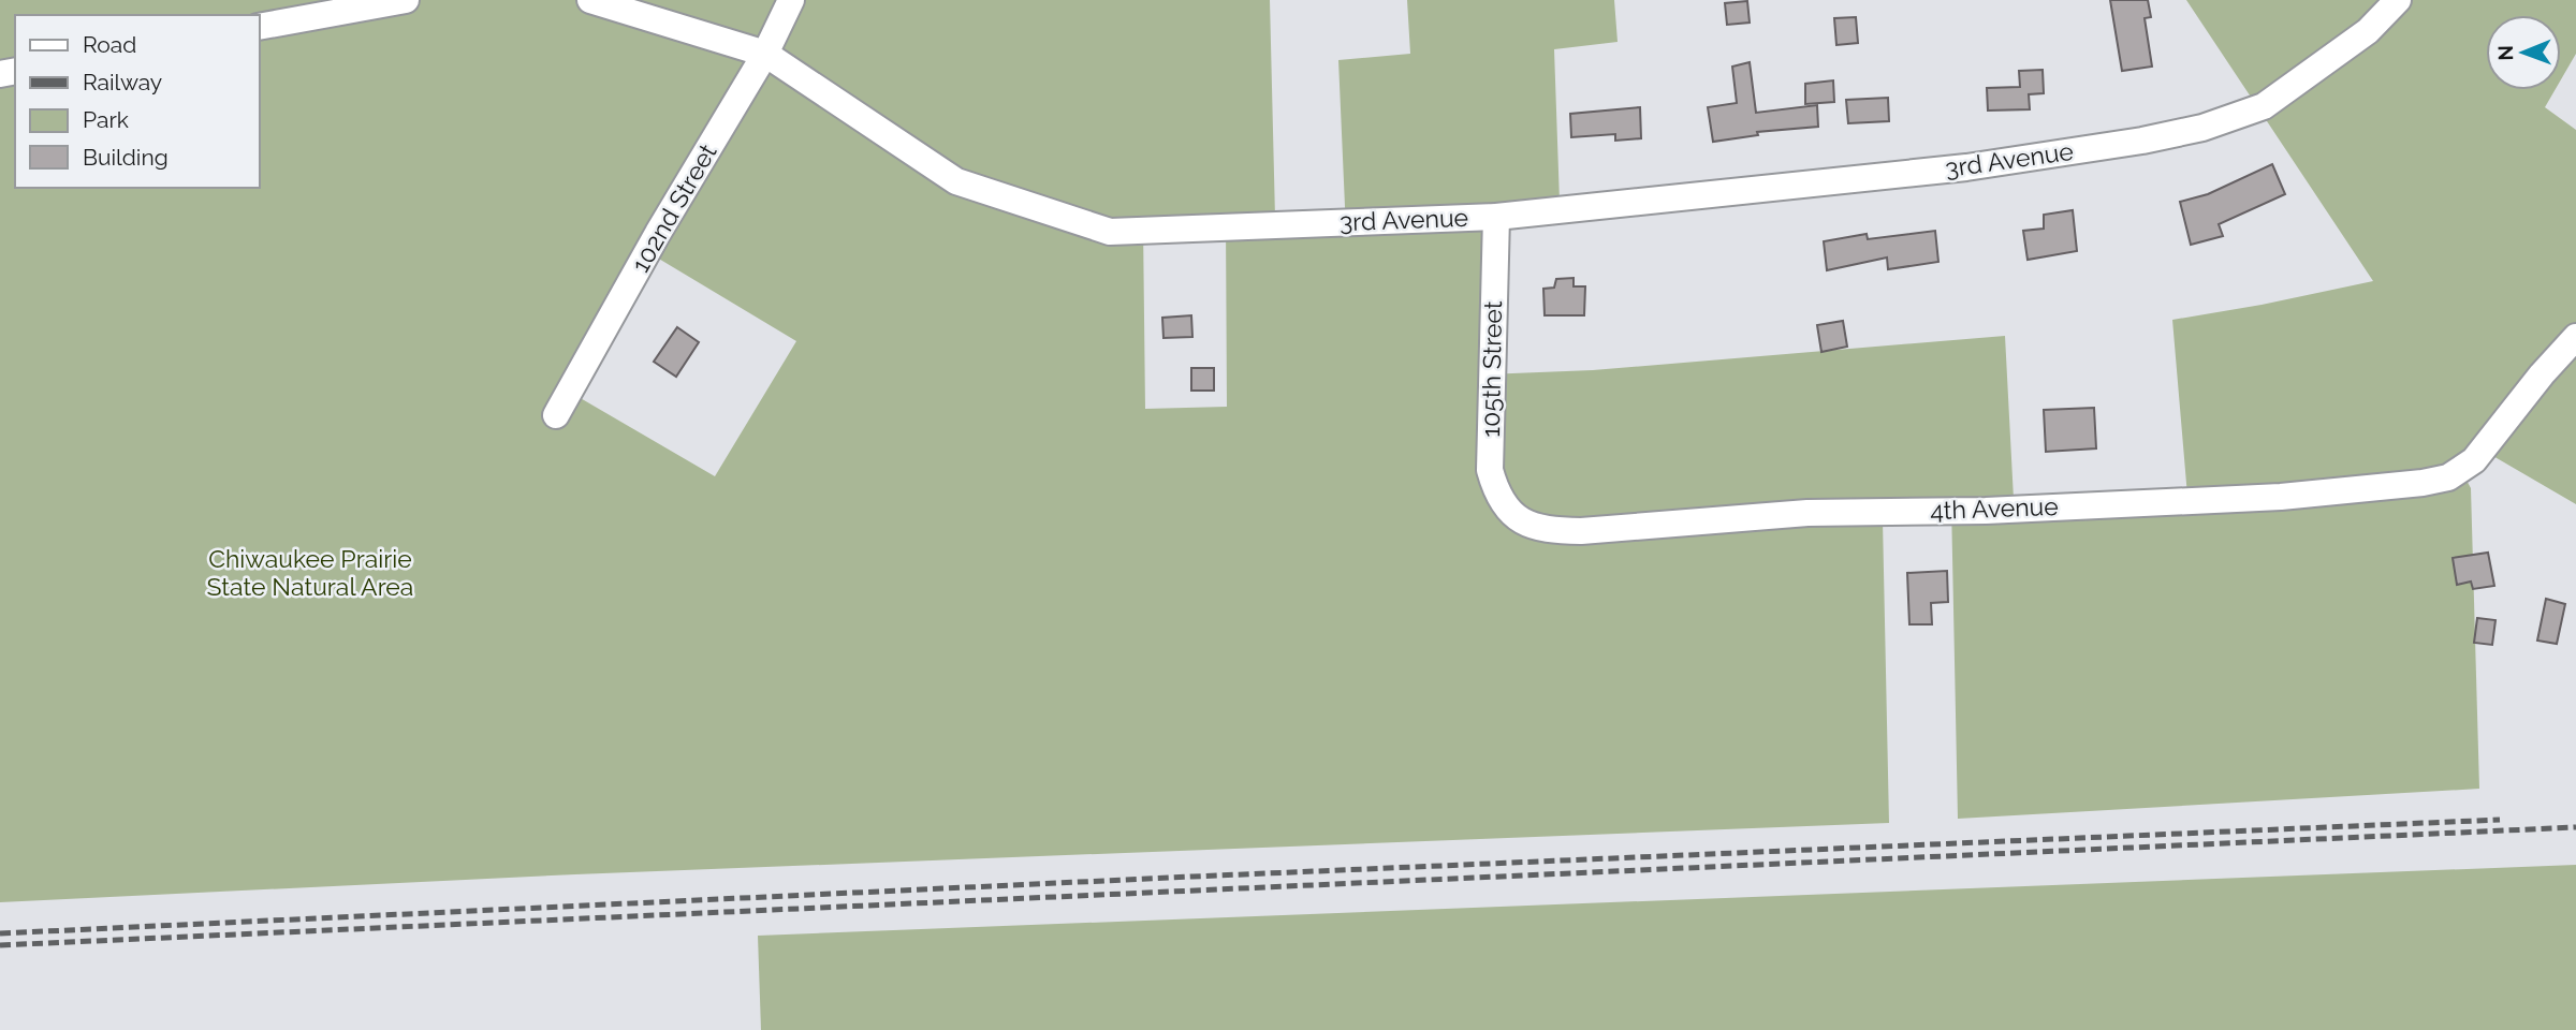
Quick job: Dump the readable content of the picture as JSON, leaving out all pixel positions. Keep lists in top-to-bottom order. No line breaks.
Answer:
{"streets":{"street":["3rd Avenue","102nd Street","105th Street","4th Avenue"]},"crossings":[["3rd Avenue","102nd Street"],["3rd Avenue","105th Street"],["105th Street","4th Avenue"]],"parks":["Chiwaukee Prairie State Natural Area"],"legend":["Road","Railway","Park","Building"],"north":"left"}
